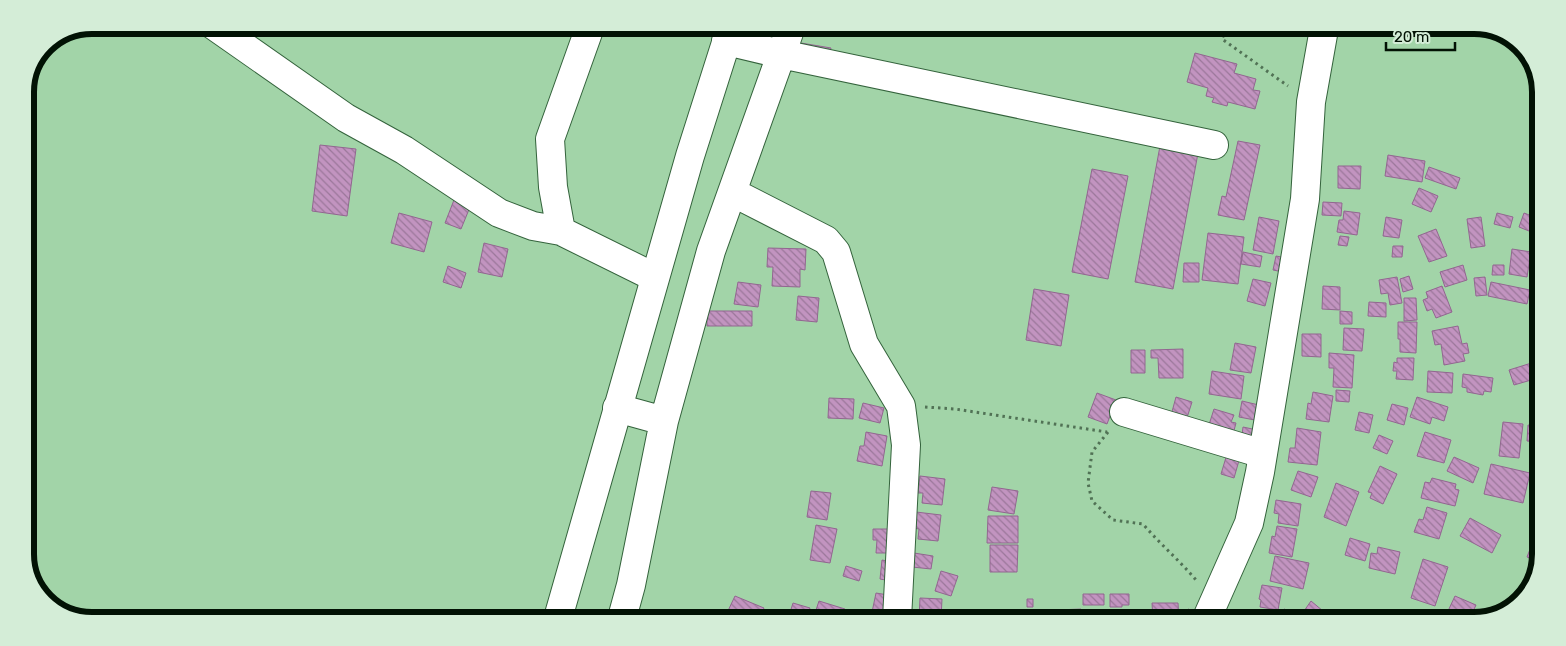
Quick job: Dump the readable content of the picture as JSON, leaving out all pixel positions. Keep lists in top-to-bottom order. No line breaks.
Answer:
{"scale_bar":"20 m"}
